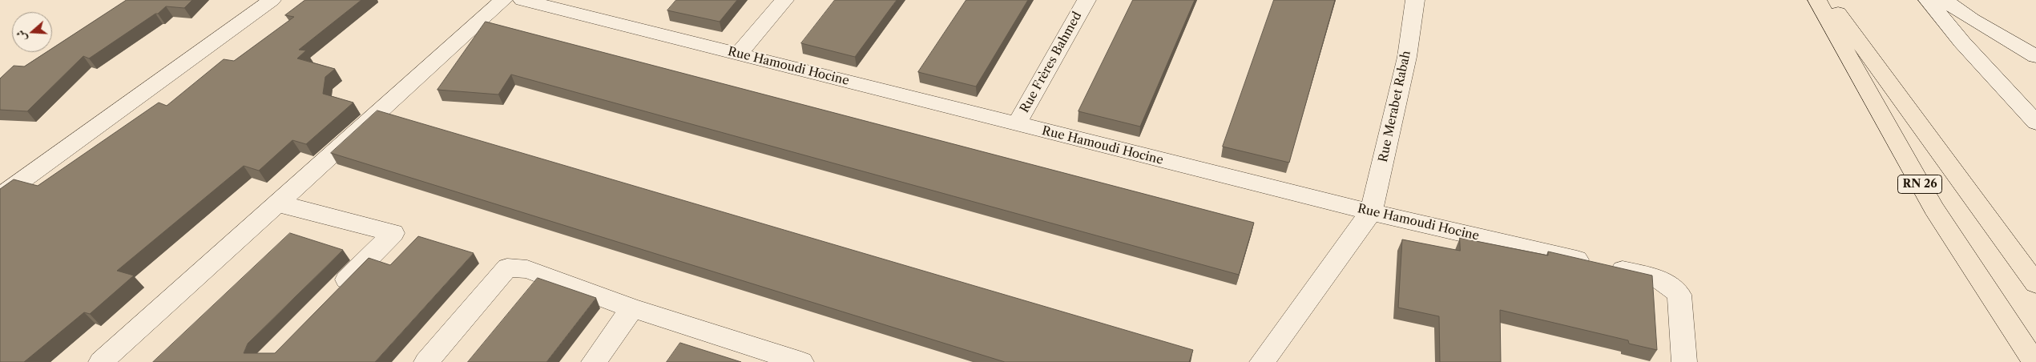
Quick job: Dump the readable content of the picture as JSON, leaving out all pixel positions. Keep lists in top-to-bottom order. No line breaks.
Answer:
{"streets":{"main road":["RN 26"],"street":["Rue Frères Bahmed","Rue Hamoudi Hocine","Rue Merabet Rabah"]},"crossings":[["Rue Frères Bahmed","Rue Hamoudi Hocine"],["Rue Hamoudi Hocine","Rue Merabet Rabah"]],"north":"left"}
